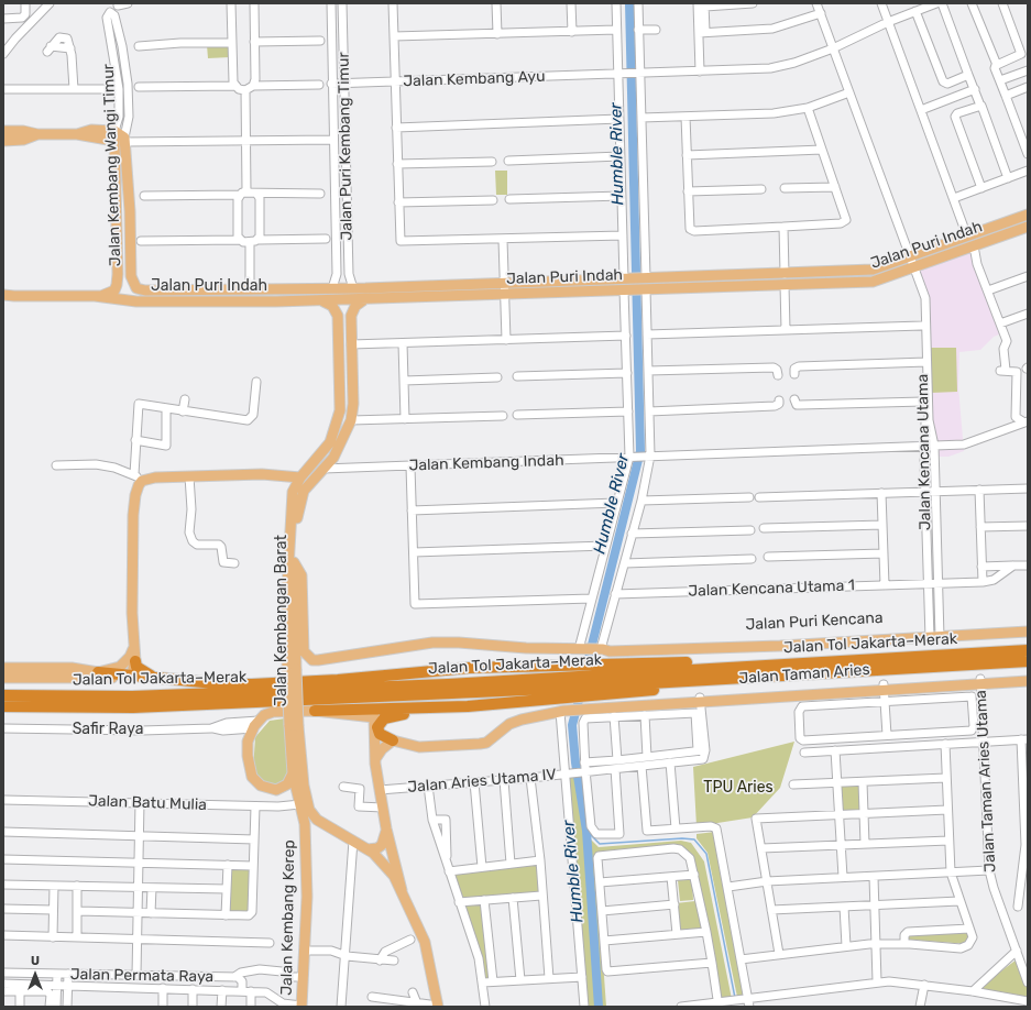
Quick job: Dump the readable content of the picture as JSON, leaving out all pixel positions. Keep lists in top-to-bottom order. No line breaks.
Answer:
{"streets":{"highway":["Jalan Tol Jakarta–Merak"],"main road":["Jalan Kembang Wangi Timur","Jalan Puri Indah","Jalan Kembangan Barat","Jalan Puri Kencana","Jalan Taman Aries","Jalan Kembang Kerep"],"street":["Jalan Kembang Ayu","Jalan Puri Kembang Timur","Jalan Kencana Utama","Jalan Kembang Indah","Jalan Kencana Utama 1","Safir Raya","Jalan Aries Utama IV","Jalan Taman Aries Utama","Jalan Batu Mulia","Jalan Permata Raya"]},"crossings":[["Jalan Kembang Ayu","Jalan Puri Kembang Timur"],["Jalan Puri Kembang Timur","Jalan Puri Indah"],["Jalan Kembang Wangi Timur","Jalan Puri Indah"],["Jalan Puri Indah","Jalan Kembangan Barat"],["Jalan Kencana Utama","Jalan Kembang Indah"],["Jalan Kencana Utama","Jalan Kencana Utama 1"],["Jalan Kencana Utama","Jalan Puri Kencana"],["Jalan Kembang Indah","Jalan Kembangan Barat"],["Jalan Kembangan Barat","Jalan Puri Kencana"],["Jalan Kembangan Barat","Jalan Kembang Kerep"],["Jalan Taman Aries","Jalan Taman Aries Utama"],["Jalan Batu Mulia","Jalan Kembang Kerep"],["Jalan Kembang Kerep","Jalan Permata Raya"]],"water":["Humble River"],"parks":["TPU Aries"],"north":"top"}
